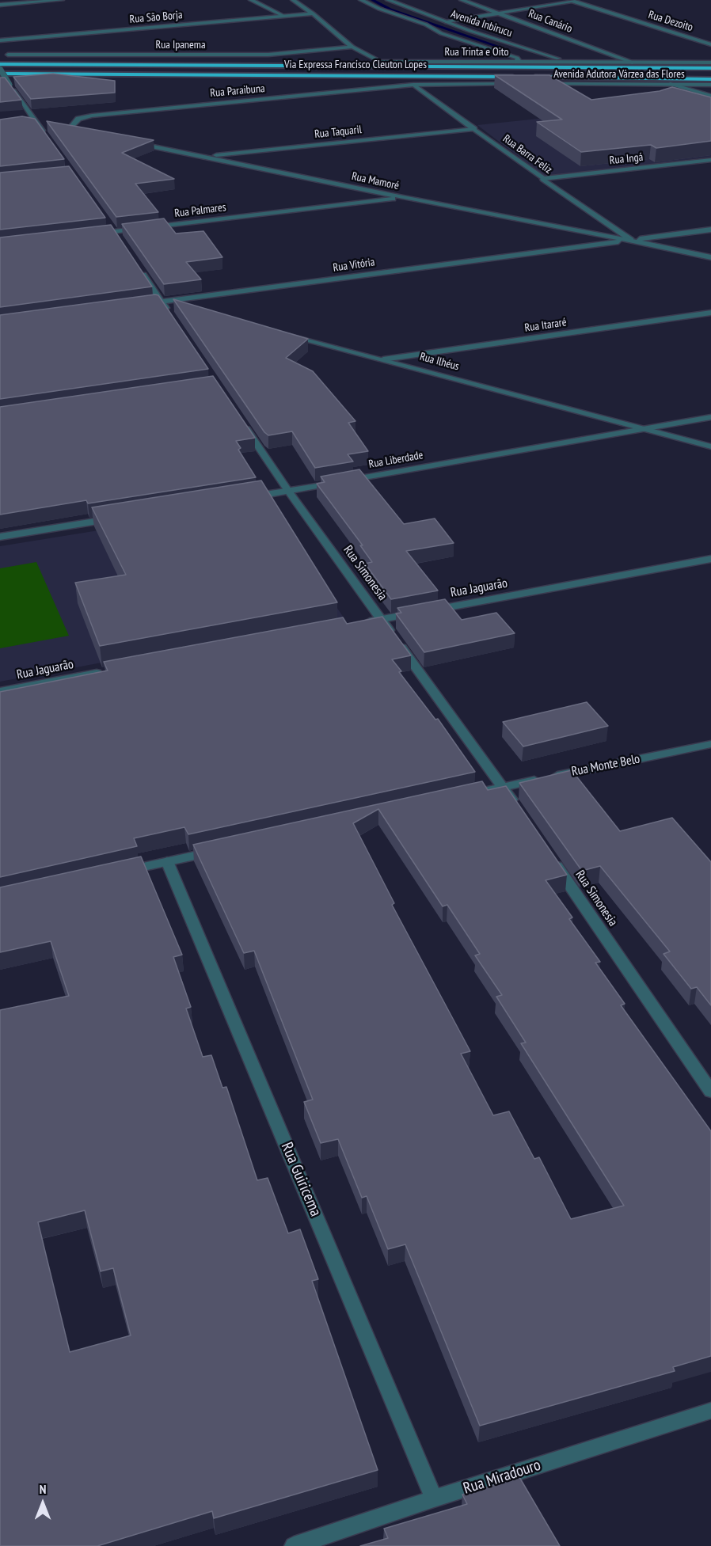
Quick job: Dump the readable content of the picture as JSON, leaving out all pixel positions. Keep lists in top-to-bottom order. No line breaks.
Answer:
{"streets":{"highway":["Via Expressa Francisco Cleuton Lopes"],"street":["Rua São Borja","Rua Canário","Rua Dezoito","Avenida Inbirucu","Rua Ipanema","Rua Trinta e Oito","Avenida Adutora Várzea das Flores","Rua Paraibuna","Rua Taquaril","Rua Barra Feliz","Rua Ingá","Rua Mamoré","Rua Palmares","Rua Vitória","Rua Itararé","Rua Ilhéus","Rua Liberdade","Rua Simonesia","Rua Jaguarão","Rua Monte Belo","Rua Guiricema","Rua Miradouro"]},"crossings":[["Rua Canário","Avenida Adutora Várzea das Flores"],["Avenida Inbirucu","Rua Trinta e Oito"],["Avenida Inbirucu","Avenida Adutora Várzea das Flores"],["Rua Ipanema","Rua Trinta e Oito"],["Rua Trinta e Oito","Avenida Adutora Várzea das Flores"],["Rua Paraibuna","Rua Barra Feliz"],["Rua Taquaril","Rua Barra Feliz"],["Rua Taquaril","Rua Mamoré"],["Rua Barra Feliz","Rua Ingá"],["Rua Barra Feliz","Rua Mamoré"],["Rua Barra Feliz","Rua Vitória"],["Rua Mamoré","Rua Palmares"],["Rua Mamoré","Rua Vitória"],["Rua Itararé","Rua Ilhéus"],["Rua Ilhéus","Rua Liberdade"],["Rua Liberdade","Rua Simonesia"],["Rua Simonesia","Rua Jaguarão"],["Rua Simonesia","Rua Monte Belo"],["Rua Guiricema","Rua Miradouro"]],"north":"top"}
